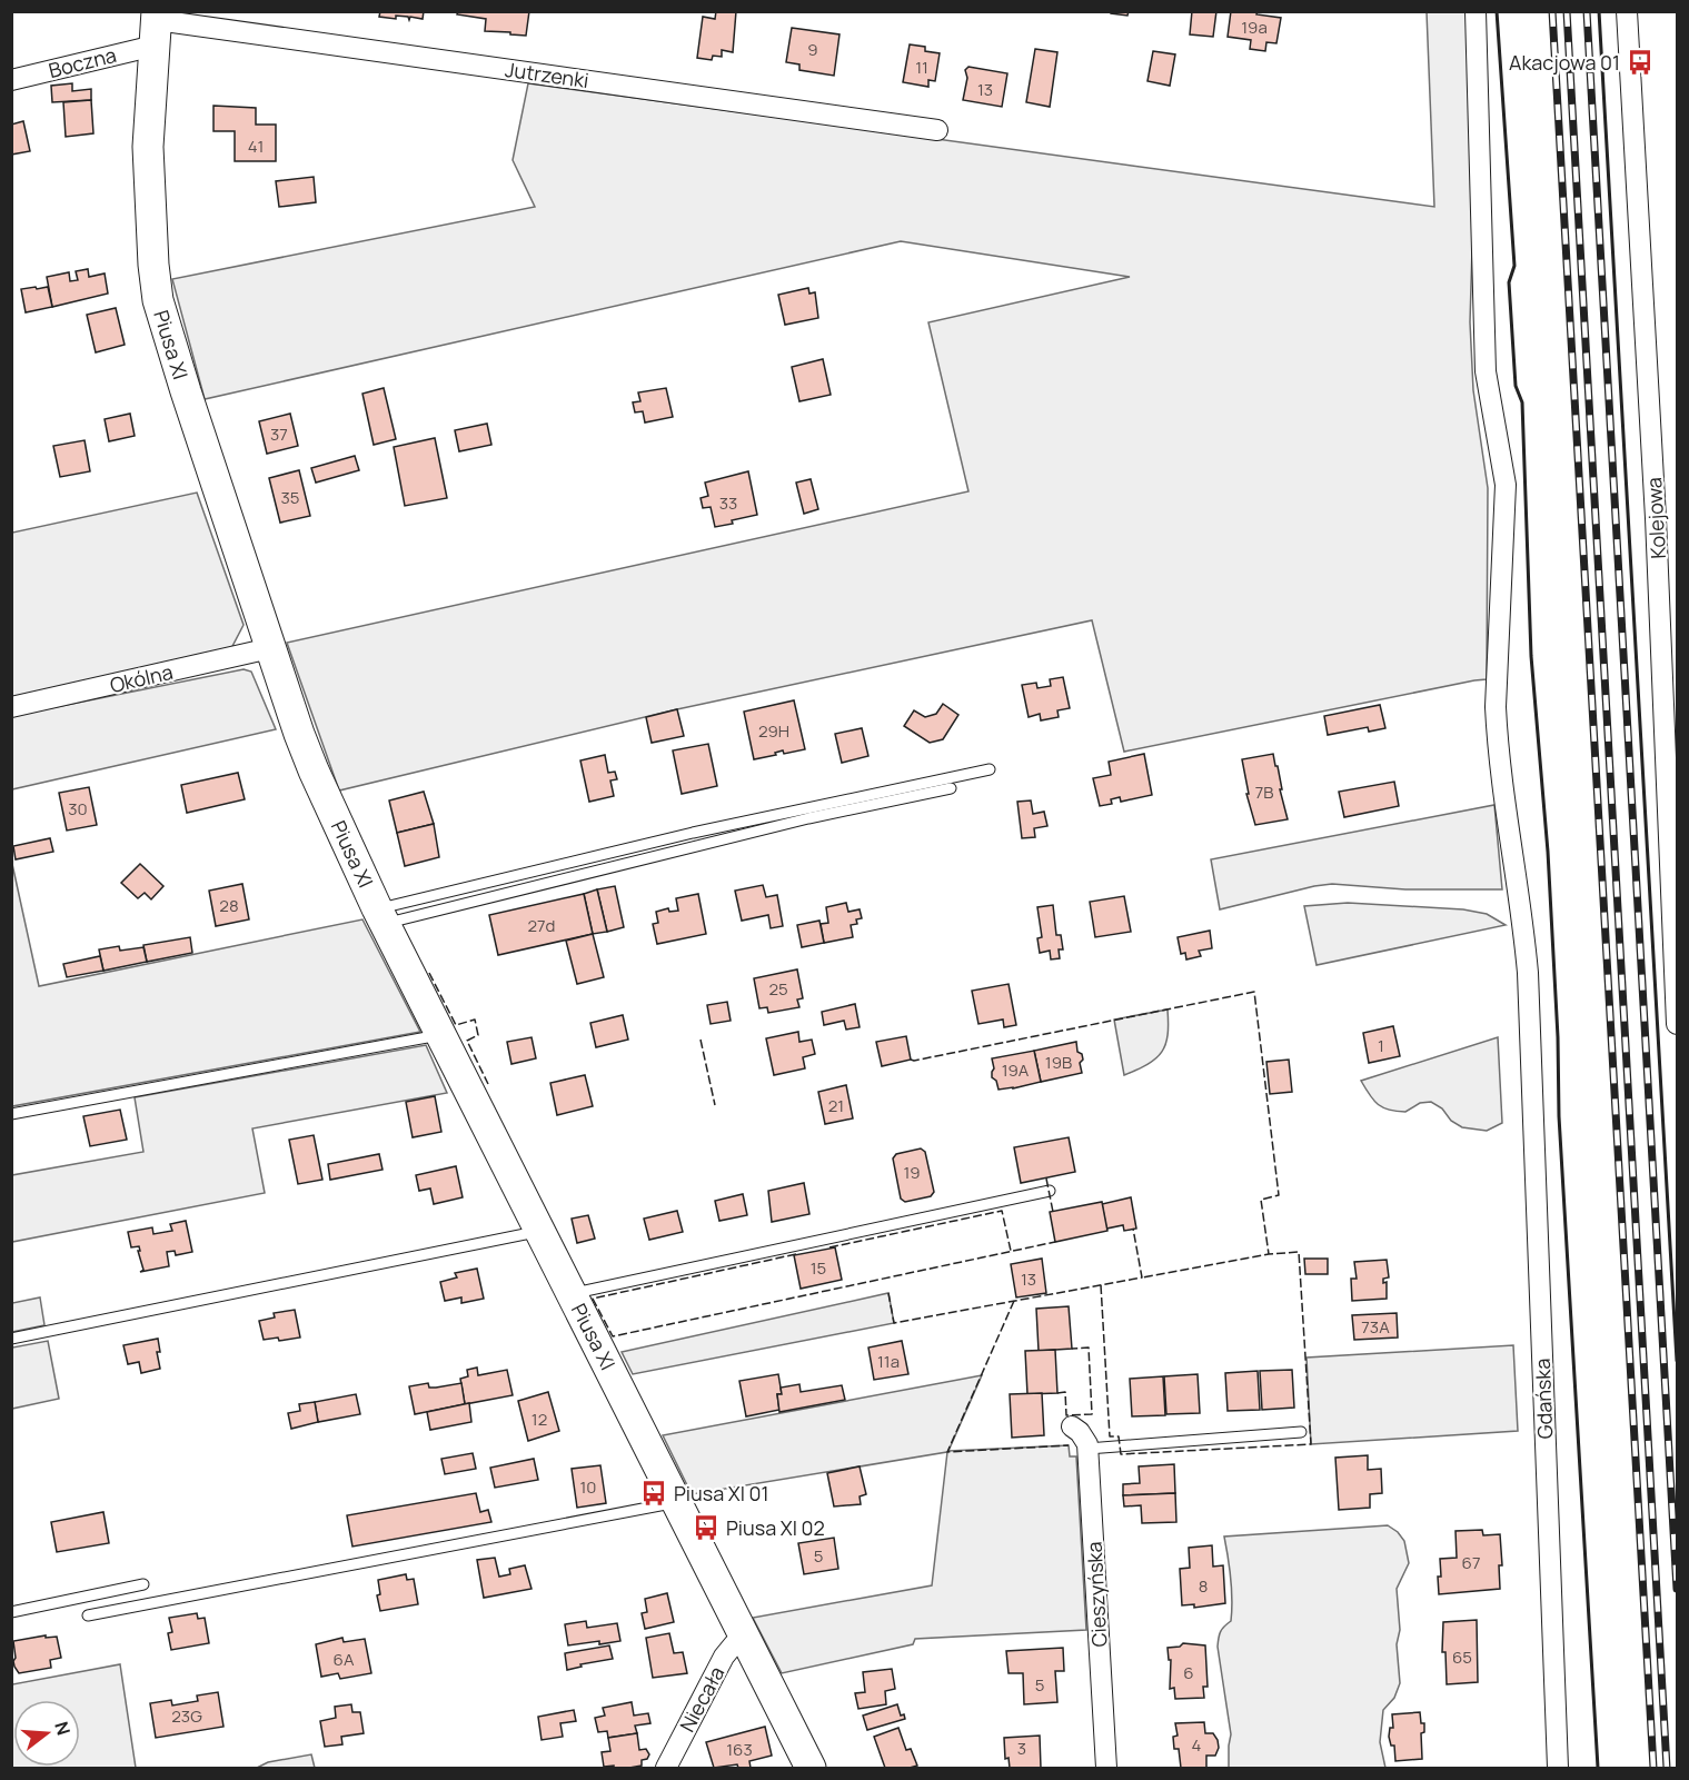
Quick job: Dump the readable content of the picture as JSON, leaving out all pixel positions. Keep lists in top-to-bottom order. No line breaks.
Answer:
{"streets":{"street":["Boczna","Jutrzenki","Piusa XI","Kolejowa","Okólna","Gdańska","Cieszyńska","Niecała"]},"crossings":[["Boczna","Jutrzenki"],["Boczna","Piusa XI"],["Jutrzenki","Piusa XI"],["Piusa XI","Okólna"],["Piusa XI","Niecała"]],"places":{"bus stop":["Akacjowa 01","Piusa XI 01","Piusa XI 02"]},"house_numbers":["19a","9","11","13","41","37","35","33","29H","7B","30","28","27d","25","1","19B","19A","21","19","15","13","73A","11a","12","10","5","67","8","65","6A","6","5","23G","4","3","163"],"north":"right"}
